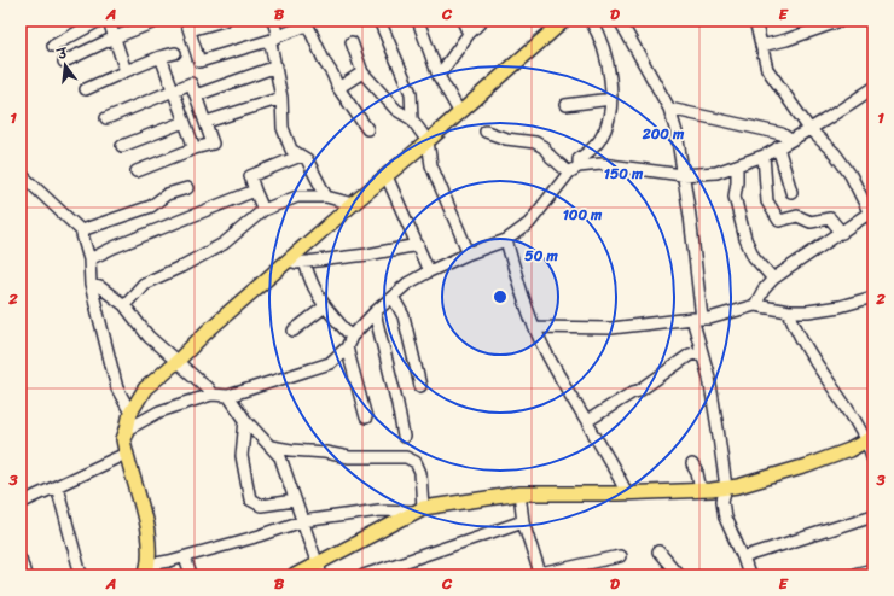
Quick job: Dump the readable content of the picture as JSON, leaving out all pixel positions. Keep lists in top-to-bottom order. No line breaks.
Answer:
{"north":"top","grid":{"columns":["A","B","C","D","E"],"rows":["1","2","3"]},"rings":["200 m","150 m","100 m","50 m"]}
